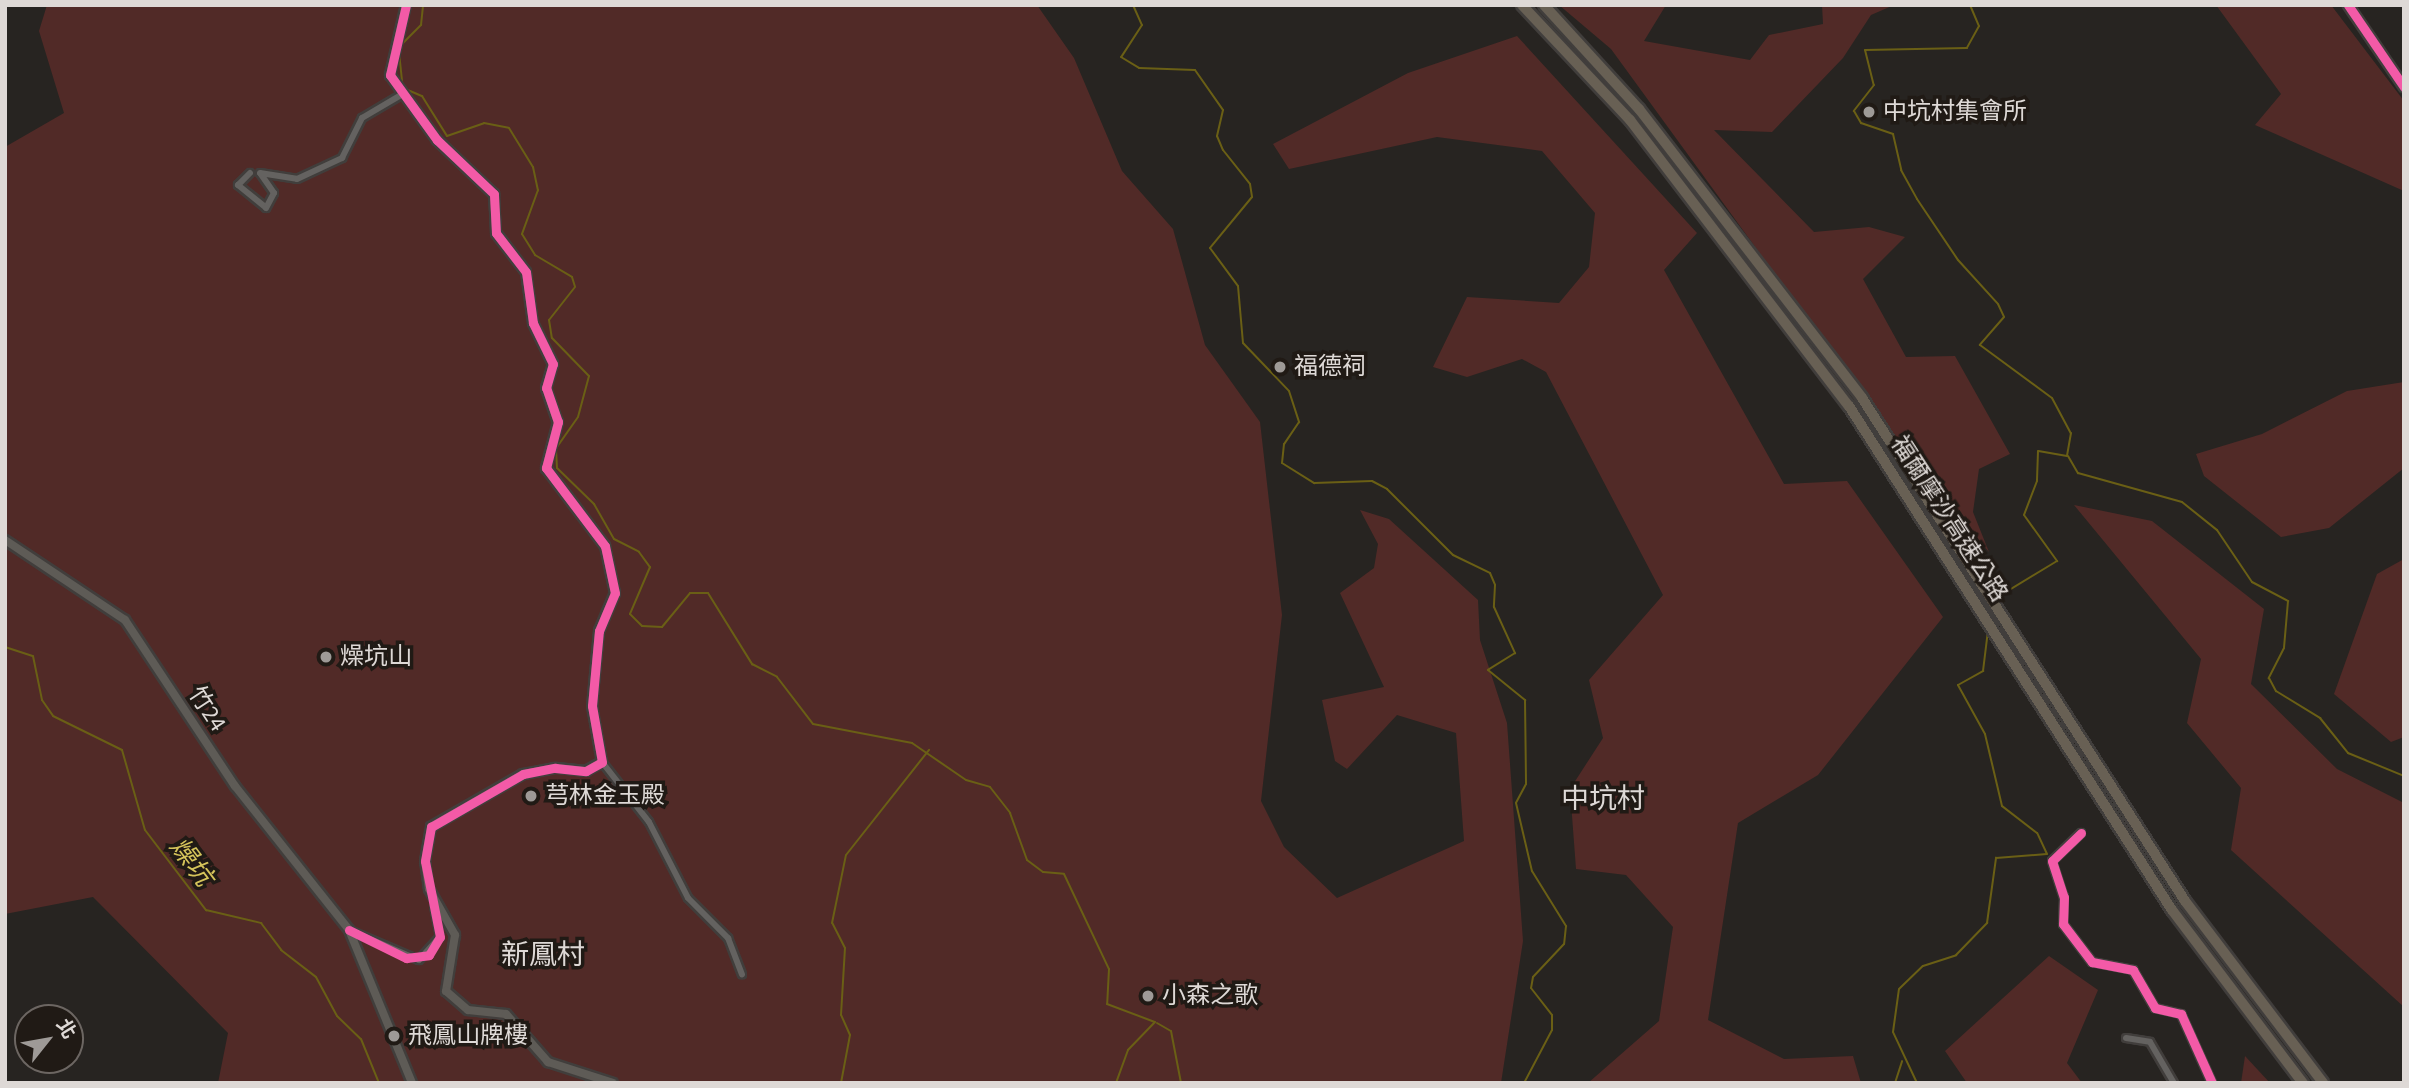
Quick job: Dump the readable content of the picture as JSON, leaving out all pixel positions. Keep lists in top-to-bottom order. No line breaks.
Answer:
{"streets":{"highway":["福爾摩沙高速公路"],"street":["竹24"]},"districts":["中坑村","新鳳村"],"water":["燥坑"],"places":["中坑村集會所","福德祠","燥坑山","芎林金玉殿","小森之歌","飛鳳山牌樓"],"north":"top right"}
